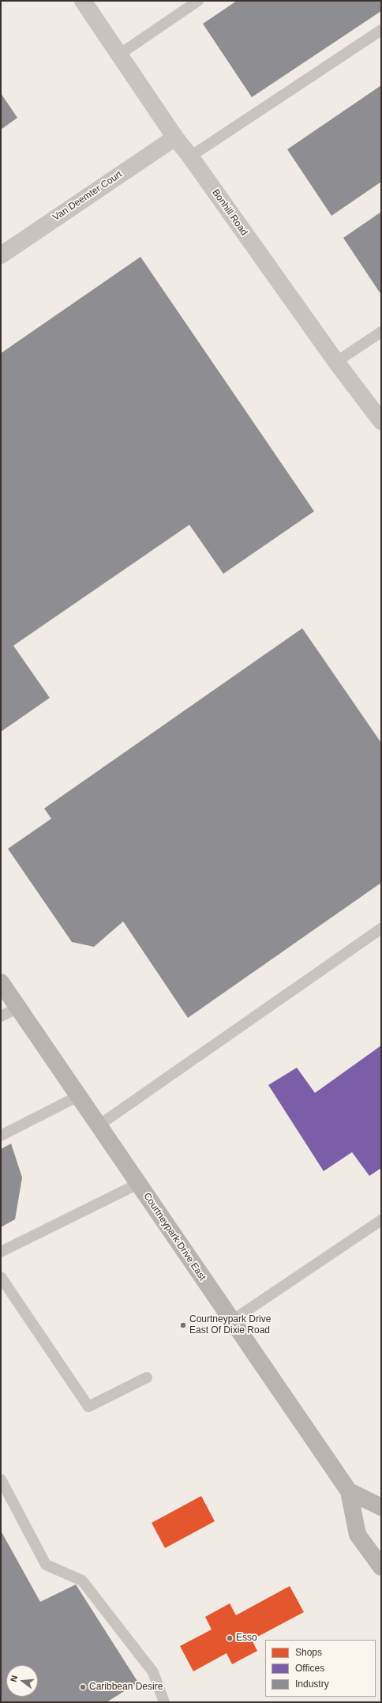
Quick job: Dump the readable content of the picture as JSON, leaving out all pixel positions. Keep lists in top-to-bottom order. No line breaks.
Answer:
{"streets":{"street":["Van Deemter Court","Bonhill Road","Courtneypark Drive East"]},"crossings":[["Van Deemter Court","Bonhill Road"]],"places":["Courtneypark Drive East Of Dixie Road","Esso","Caribbean Desire"],"legend":["Shops","Offices","Industry"],"north":"left"}
